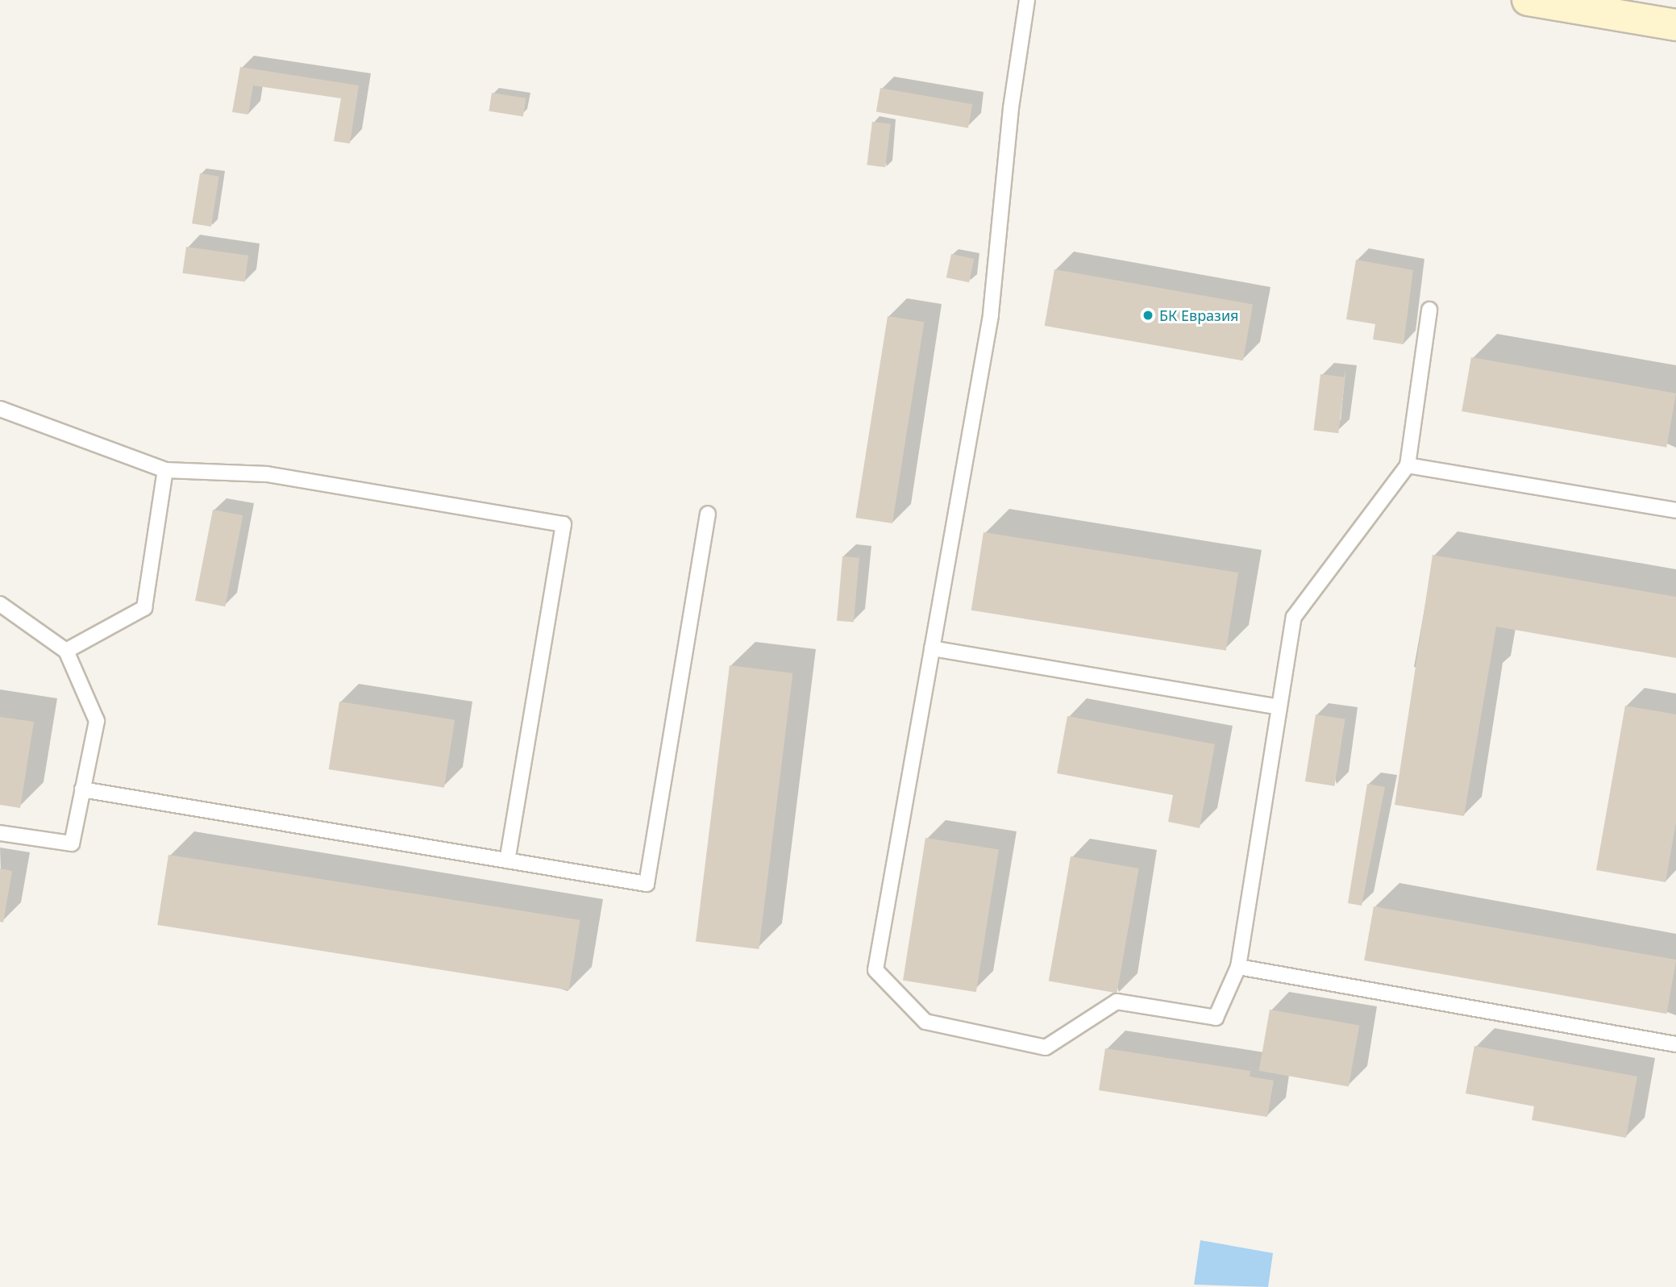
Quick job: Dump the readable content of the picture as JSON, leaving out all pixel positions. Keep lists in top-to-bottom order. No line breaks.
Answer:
{"places":["БК Евразия"]}
